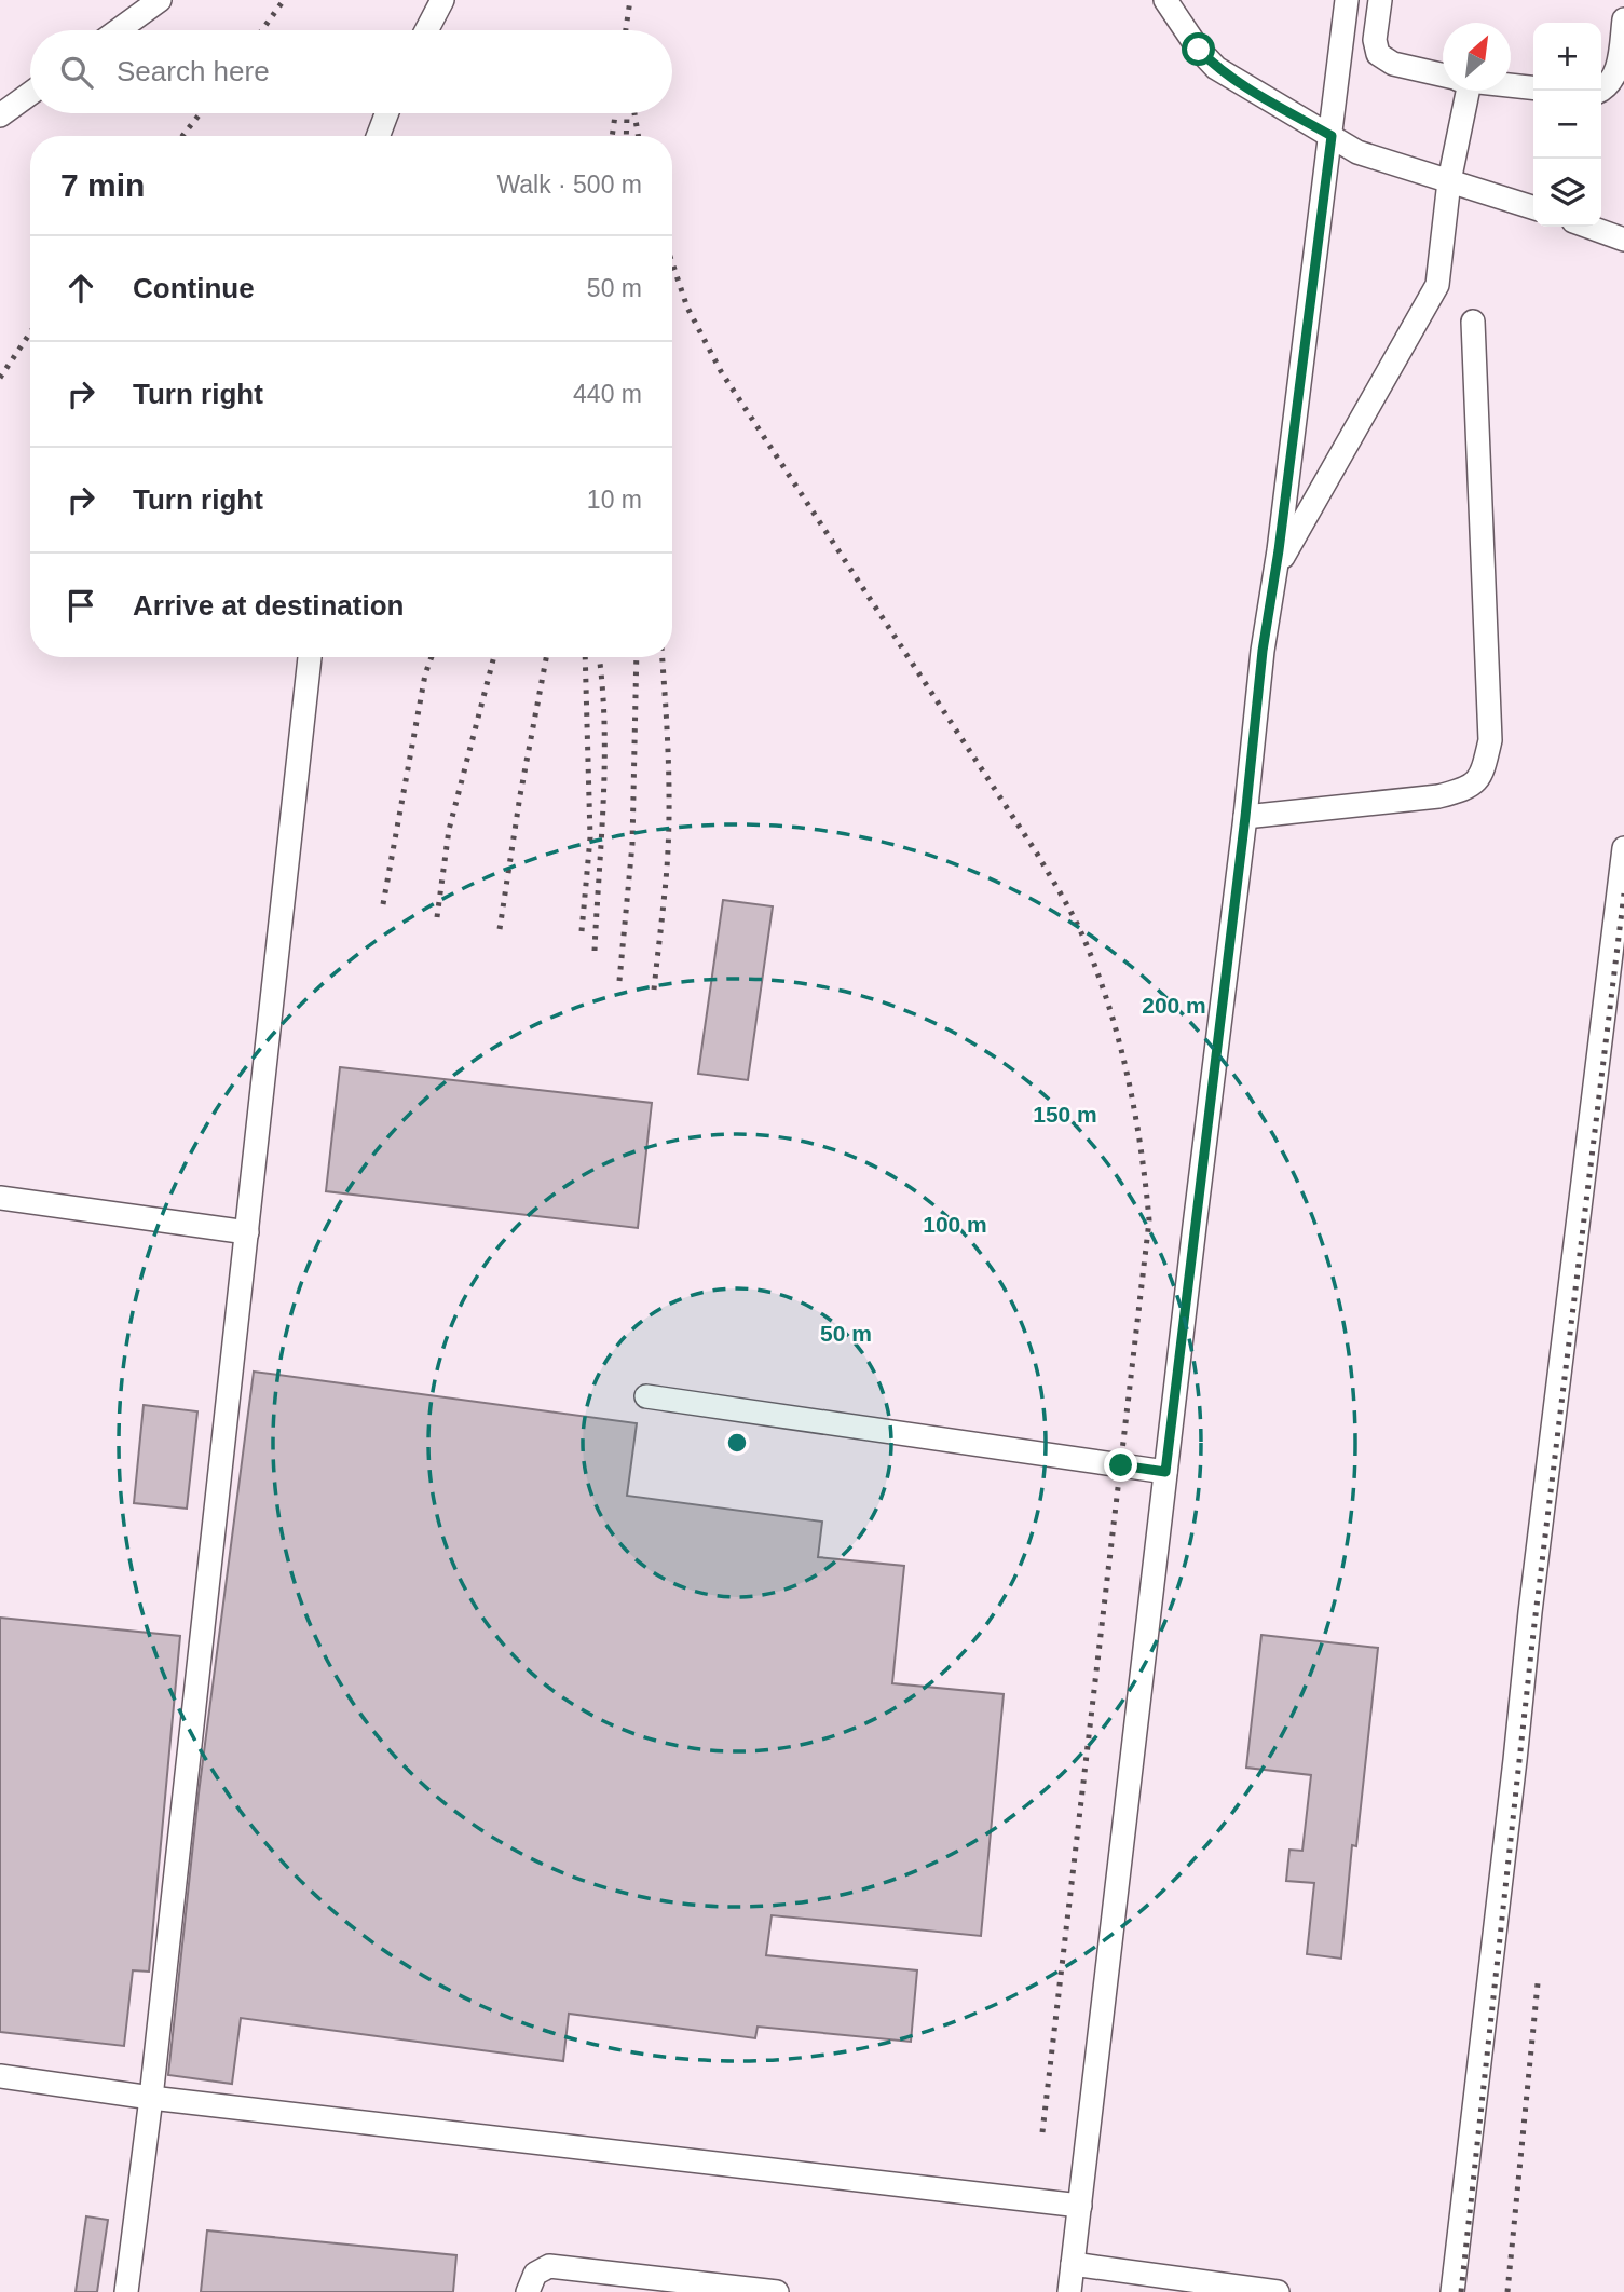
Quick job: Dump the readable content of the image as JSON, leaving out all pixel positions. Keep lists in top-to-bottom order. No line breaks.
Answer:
{"north":"top right","page":{"map_buttons":["+","−"],"search":"Search here","heading":["7 min","Walk · 500 m"],"list":[["Continue","50 m"],["Turn right","440 m"],["Turn right","10 m"],"Arrive at destination"]},"rings":["200 m","150 m","100 m","50 m"]}
